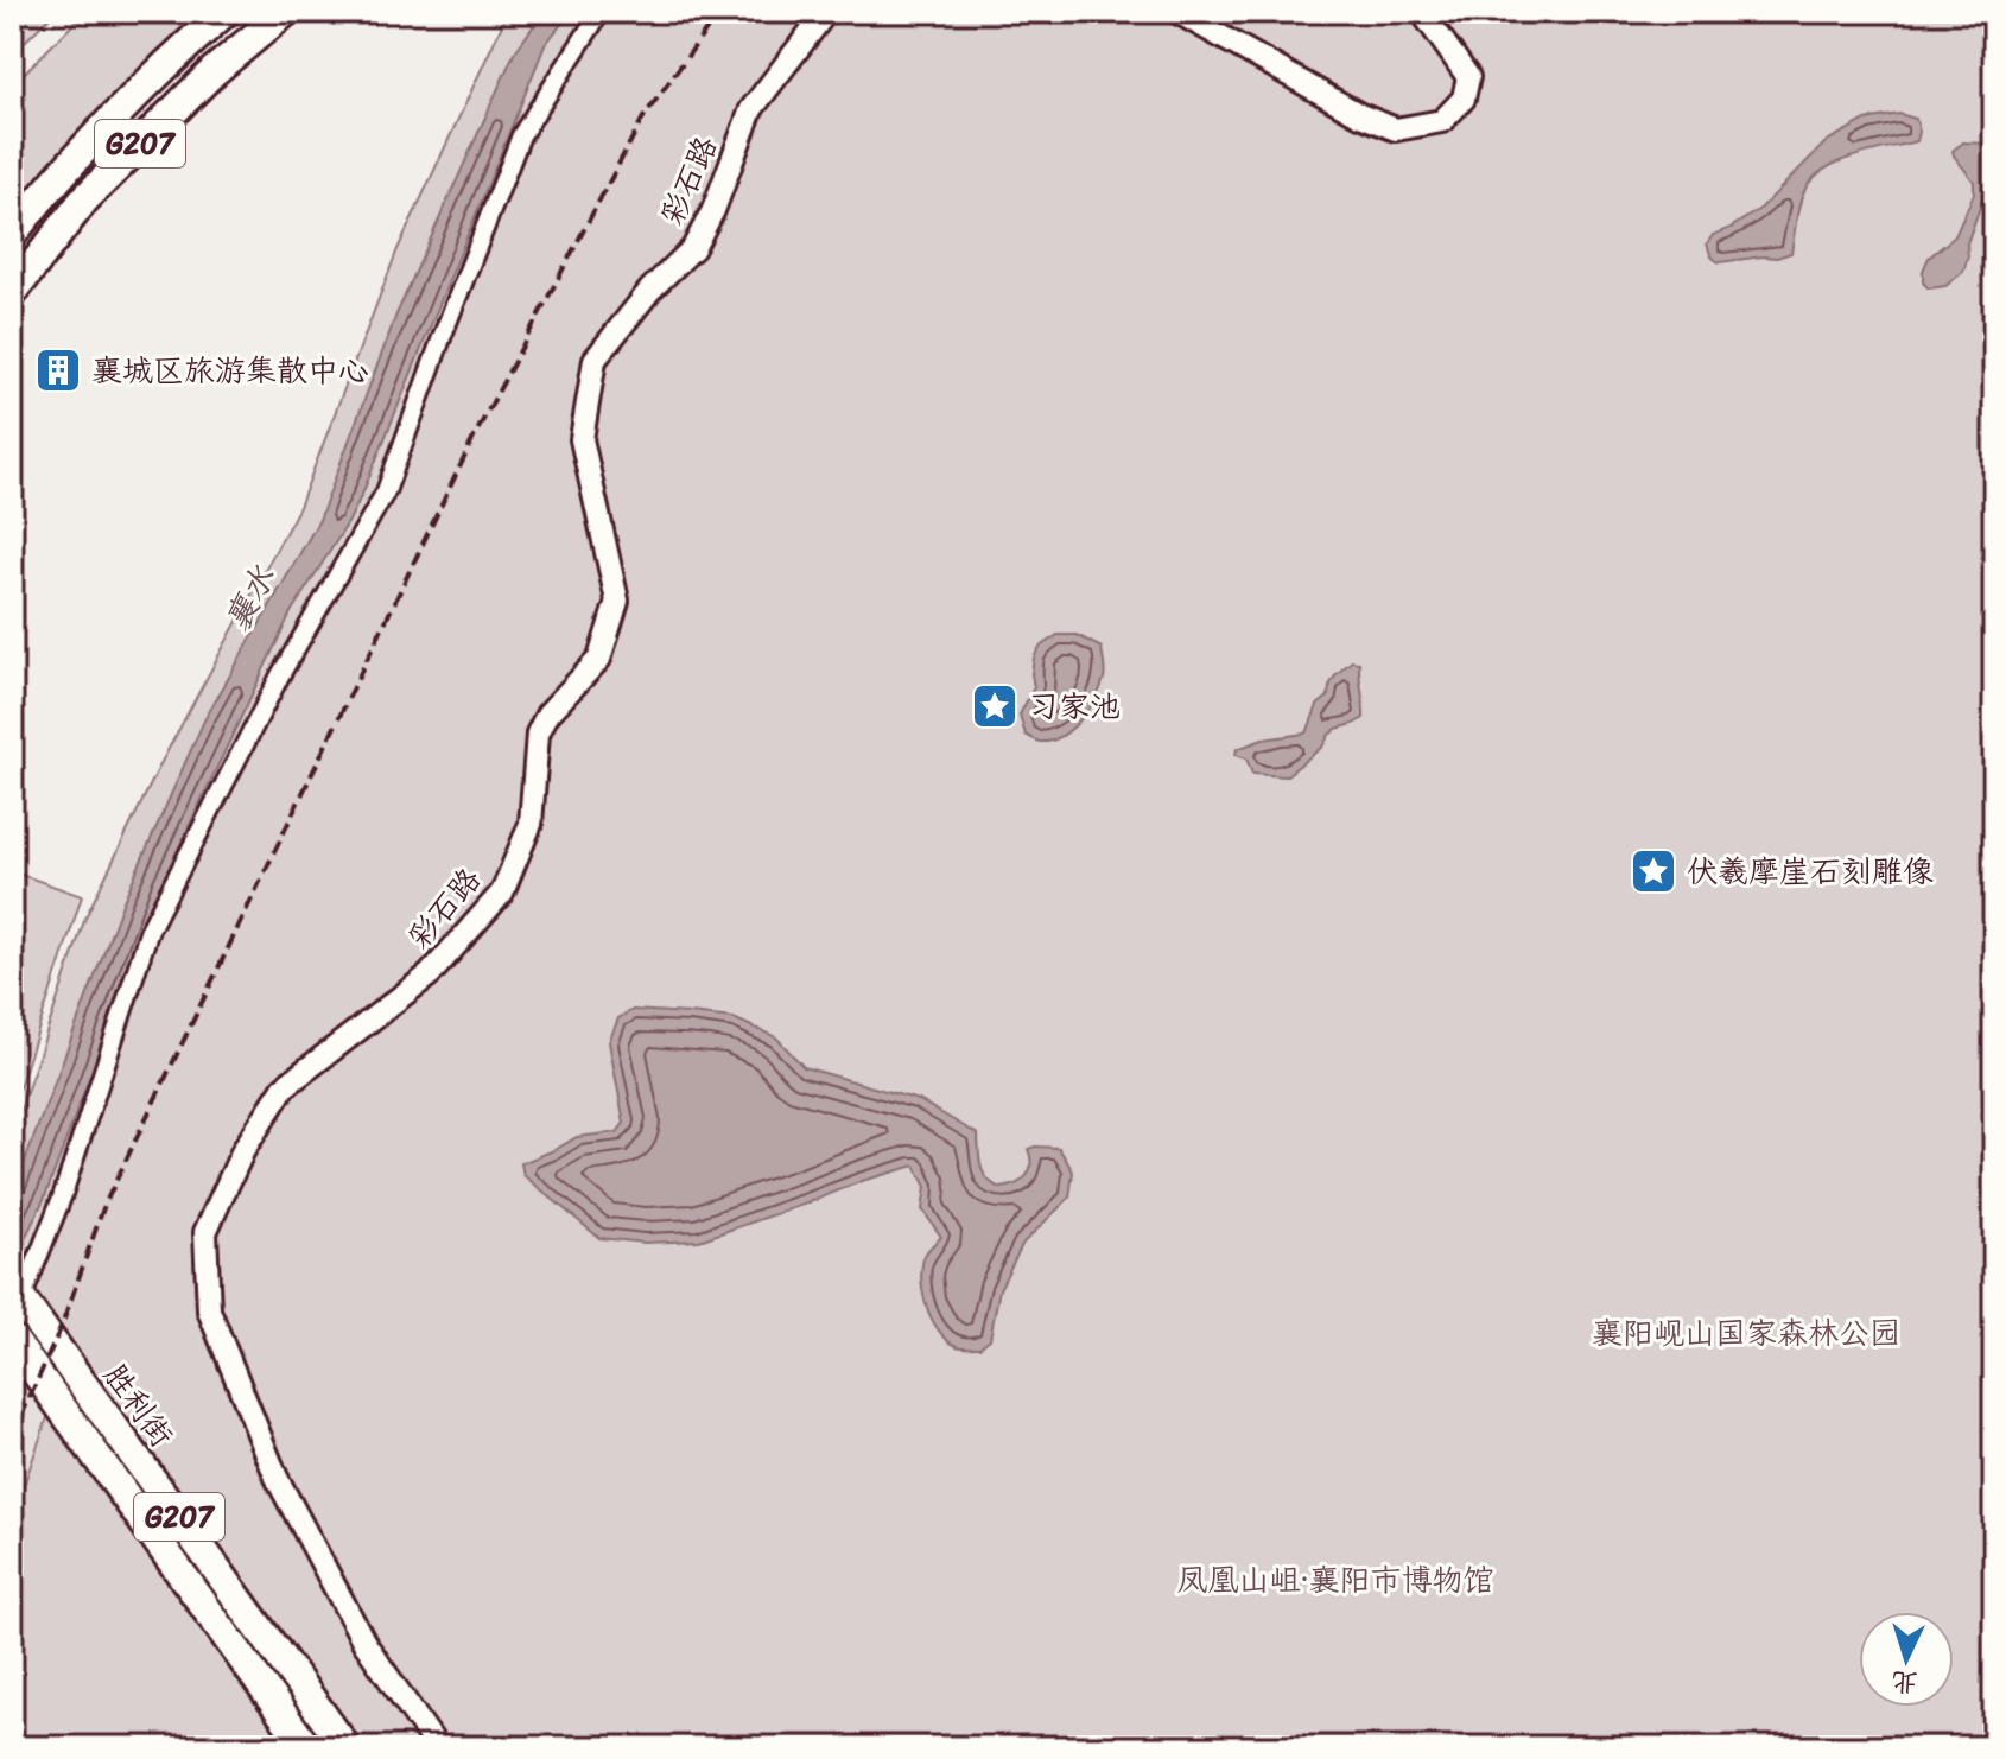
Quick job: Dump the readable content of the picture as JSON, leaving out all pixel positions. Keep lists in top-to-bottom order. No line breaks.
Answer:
{"streets":{"highway":["G207","胜利街"],"street":["彩石路"]},"water":["襄水"],"parks":["襄阳岘山国家森林公园","凤凰山岨·襄阳市博物馆"],"places":{"building":["襄城区旅游集散中心"],"place":["习家池","伏羲摩崖石刻雕像"]},"north":"bottom"}
